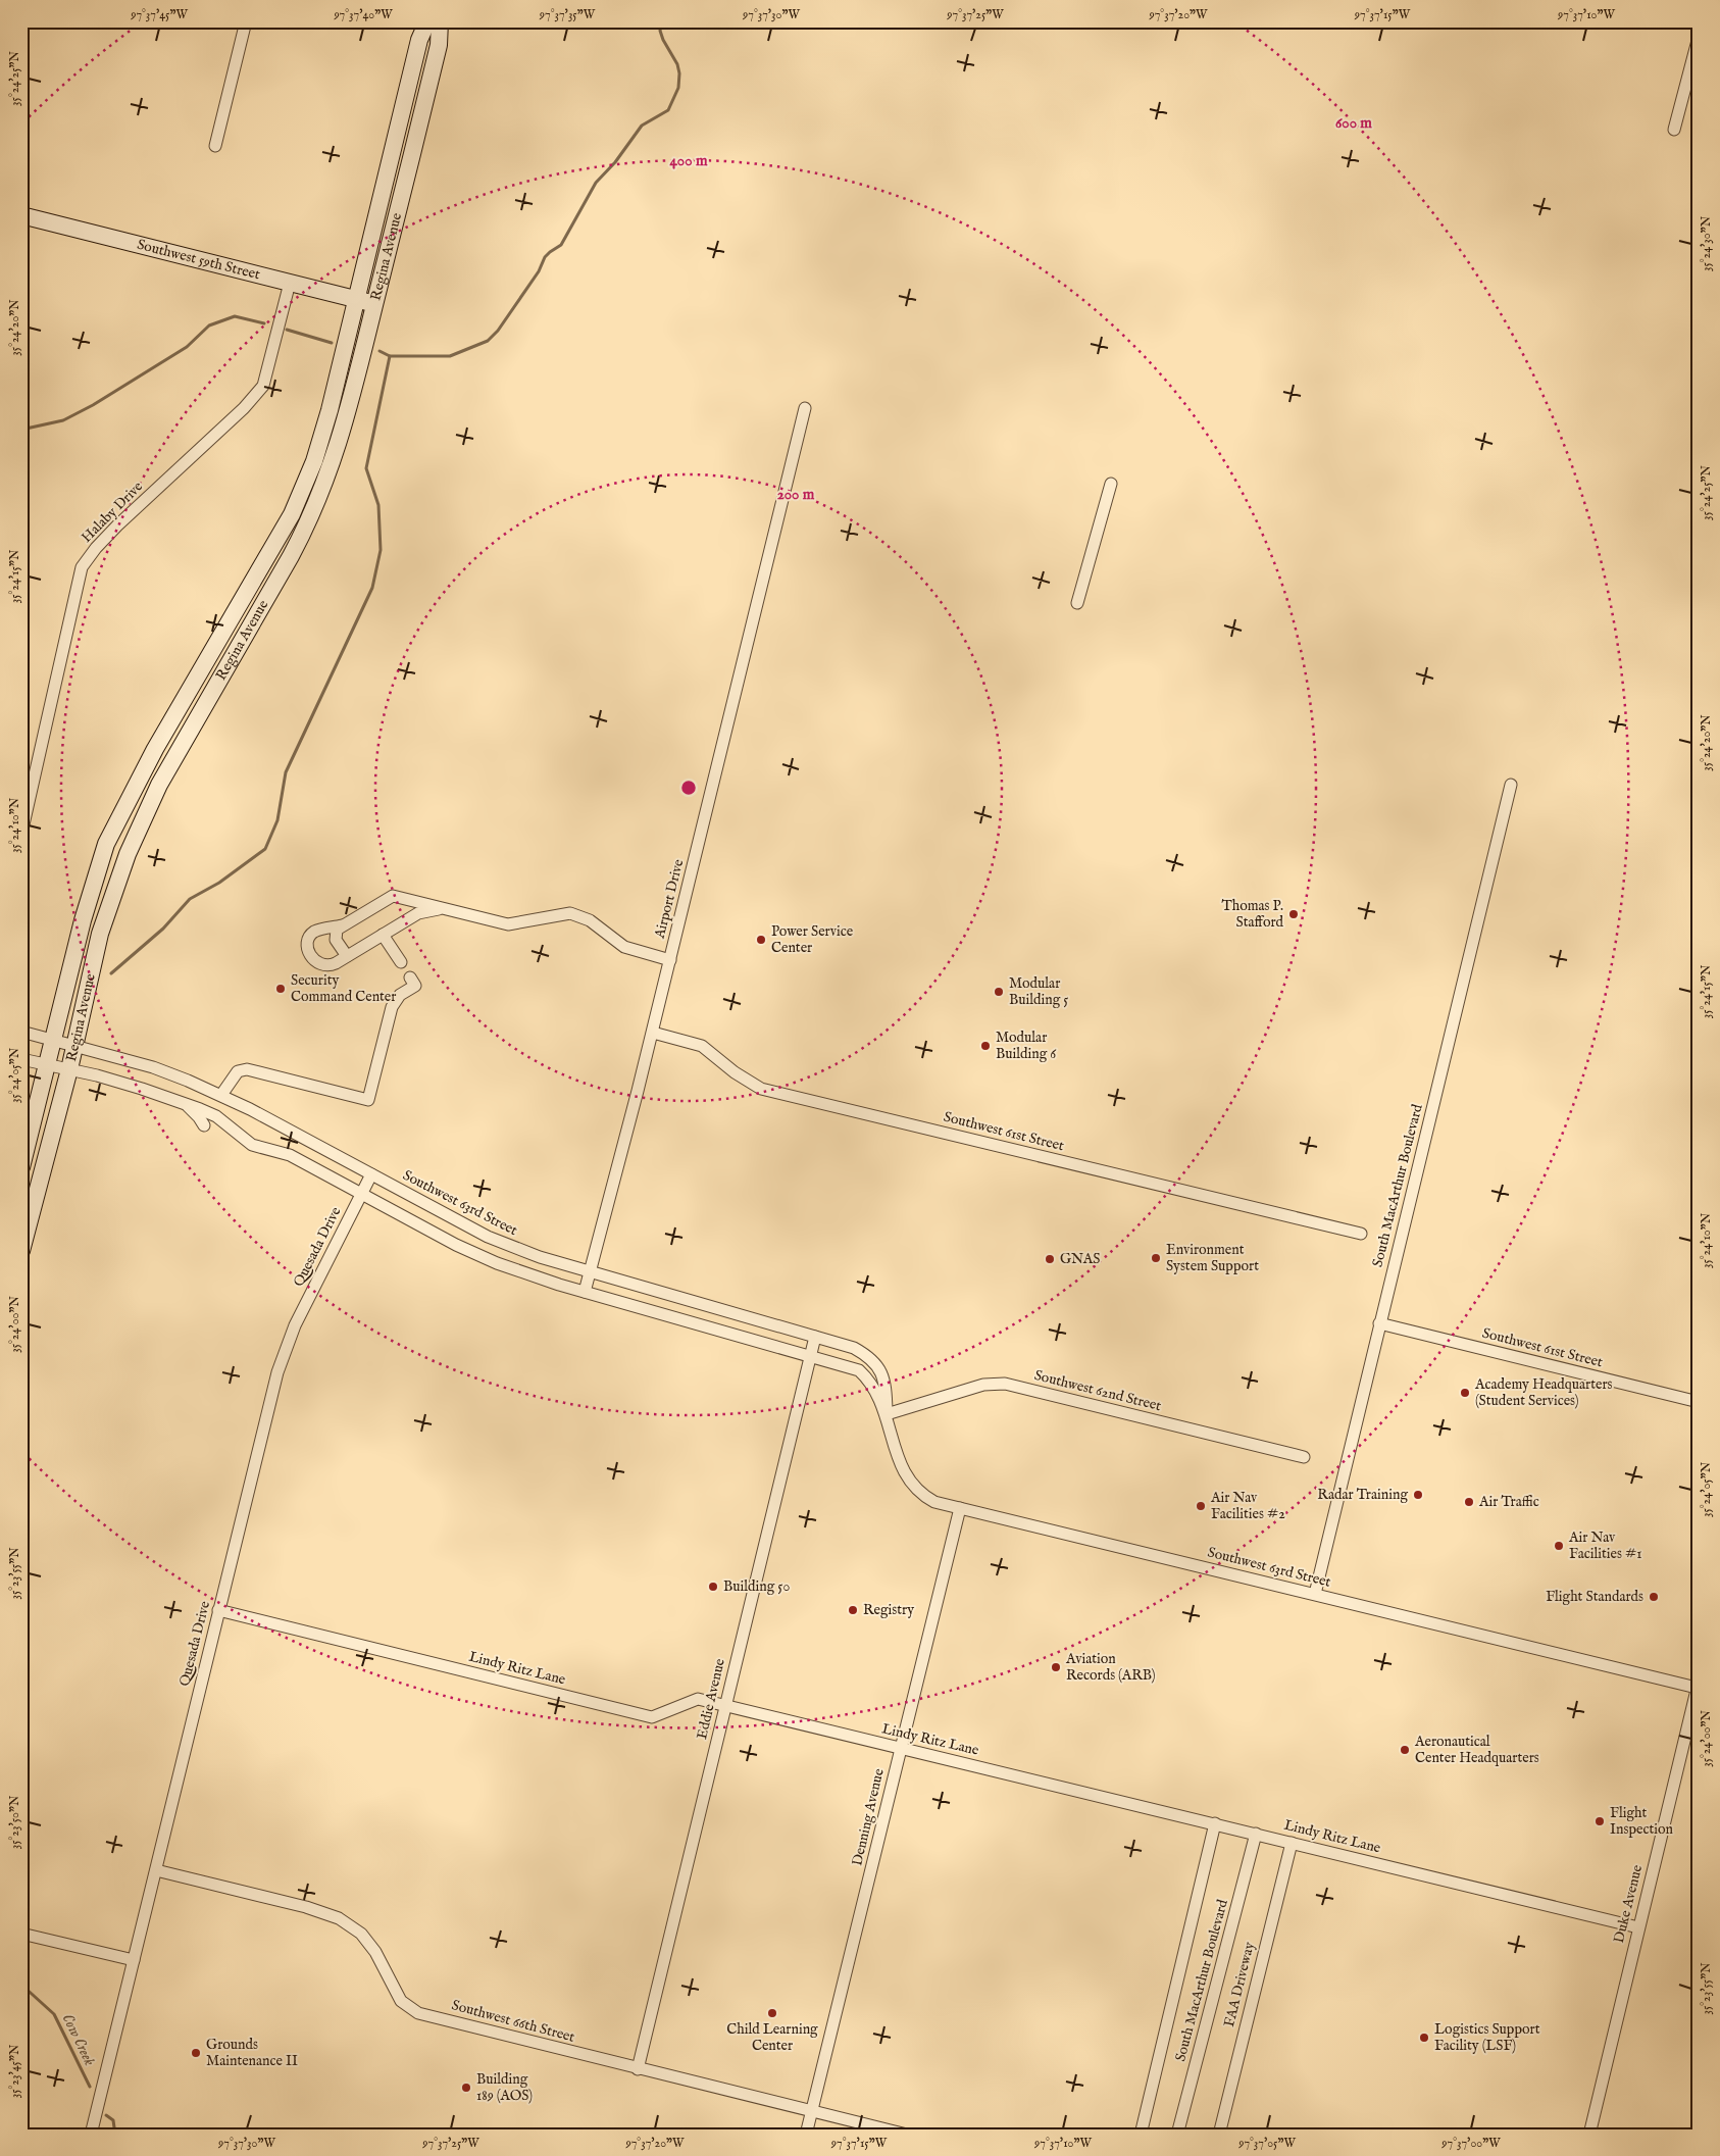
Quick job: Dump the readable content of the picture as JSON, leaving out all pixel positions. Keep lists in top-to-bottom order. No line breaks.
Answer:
{"streets":{"main road":["Regina Avenue","Southwest 59th Street"],"street":["Halaby Drive","Airport Drive","Southwest 61st Street","South MacArthur Boulevard","Southwest 63rd Street","Quesada Drive","Southwest 62nd Street","Lindy Ritz Lane","Eddie Avenue","Denning Avenue","Duke Avenue","FAA Driveway","Southwest 66th Street"]},"crossings":[["Regina Avenue","Southwest 59th Street"],["Regina Avenue","Southwest 63rd Street"],["Southwest 59th Street","Halaby Drive"],["Airport Drive","Southwest 61st Street"],["Airport Drive","Southwest 63rd Street"],["Southwest 61st Street","South MacArthur Boulevard"],["South MacArthur Boulevard","Southwest 63rd Street"],["South MacArthur Boulevard","Lindy Ritz Lane"],["Southwest 63rd Street","Quesada Drive"],["Southwest 63rd Street","Southwest 62nd Street"],["Southwest 63rd Street","Eddie Avenue"],["Southwest 63rd Street","Denning Avenue"],["Southwest 63rd Street","Duke Avenue"],["Quesada Drive","Lindy Ritz Lane"],["Quesada Drive","Southwest 66th Street"],["Lindy Ritz Lane","Eddie Avenue"],["Lindy Ritz Lane","Denning Avenue"],["Lindy Ritz Lane","Duke Avenue"],["Lindy Ritz Lane","FAA Driveway"],["Eddie Avenue","Southwest 66th Street"],["Denning Avenue","Southwest 66th Street"]],"water":["Cow Creek"],"places":["Thomas P. Stafford","Power Service Center","Security Command Center","Modular Building 5","Modular Building 6","Environment System Support","GNAS","Academy Headquarters (Student Services)","Radar Training","Air Traffic","Air Nav Facilities #2","Air Nav Facilities #1","Building 50","Flight Standards","Registry","Aviation Records (ARB)","Aeronautical Center Headquarters","Flight Inspection","Child Learning Center","Logistics Support Facility (LSF)","Grounds Maintenance II","Building 189 (AOS)"],"coordinates":["97°37'45\"W","97°37'40\"W","97°37'35\"W","97°37'30\"W","97°37'25\"W","97°37'20\"W","97°37'15\"W","97°37'10\"W","35°24'25\"N","35°24'30\"N","35°24'20\"N","35°24'15\"N","35°24'10\"N","35°24'05\"N","35°24'00\"N","35°23'55\"N","35°23'50\"N","35°23'45\"N","97°37'05\"W","97°37'00\"W"],"rings":["600 m","400 m","200 m"]}
